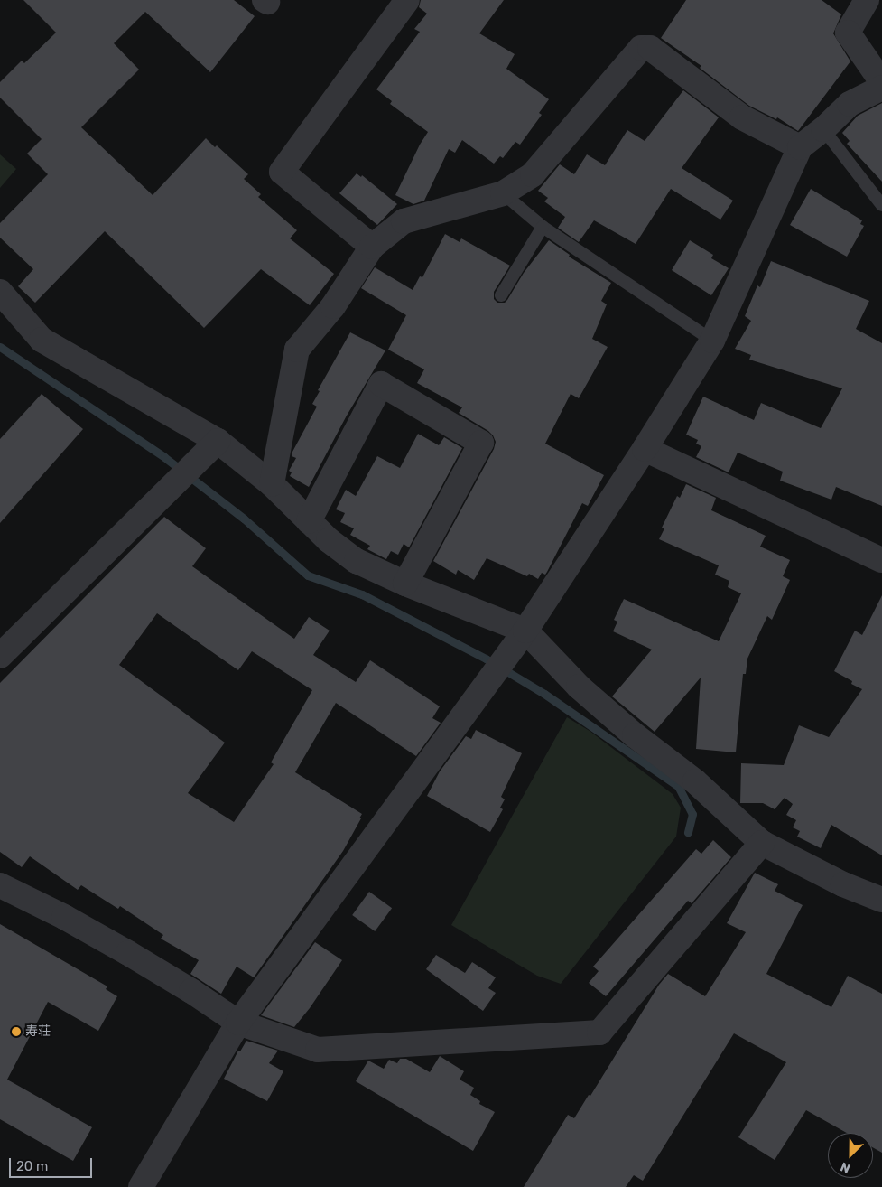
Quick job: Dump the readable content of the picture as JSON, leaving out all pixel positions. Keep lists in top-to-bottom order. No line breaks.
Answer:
{"places":["寿荘"],"scale_bar":"20 m","north":"bottom left"}
